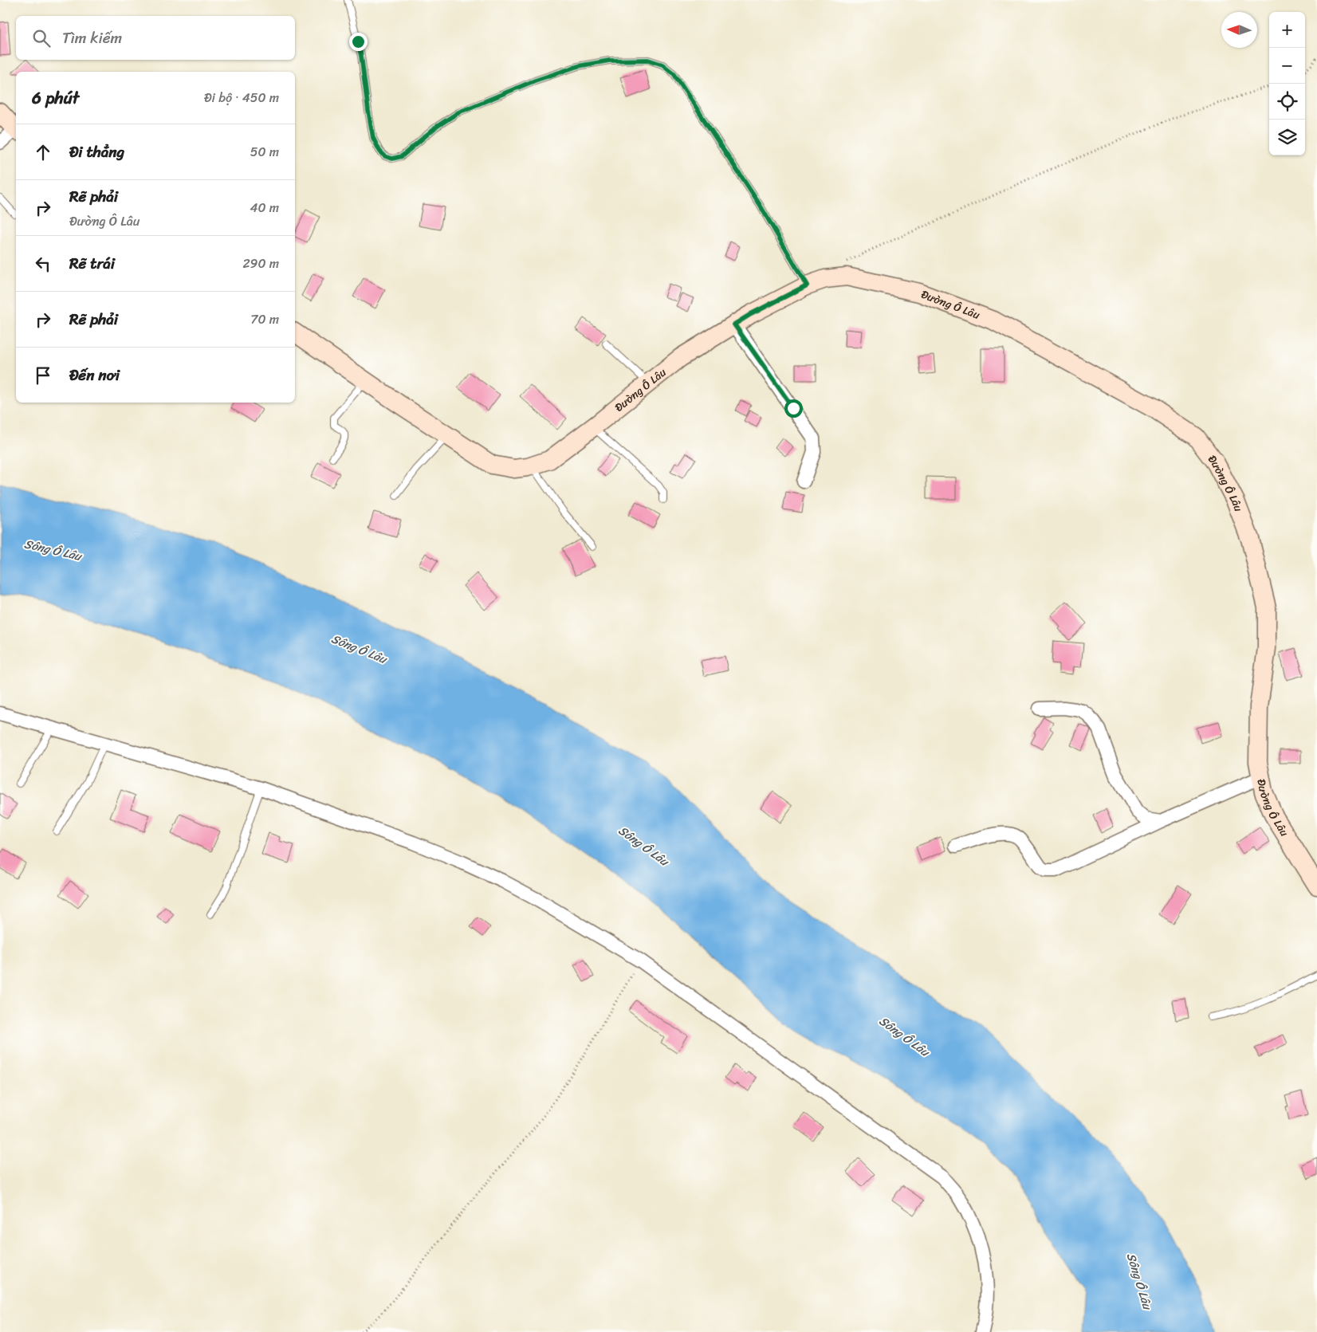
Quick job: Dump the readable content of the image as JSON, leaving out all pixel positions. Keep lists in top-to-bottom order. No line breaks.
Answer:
{"streets":{"main road":["Đường Ô Lâu"]},"water":["Sông Ô Lâu"],"north":"left","page":{"map_buttons":["+","−"],"search":"Tìm kiếm","heading":["6 phút","Đi bộ · 450 m"],"list":[["Đi thẳng","50 m"],["Rẽ phải","Đường Ô Lâu","40 m"],["Rẽ trái","290 m"],["Rẽ phải","70 m"],"Đến nơi"]}}
